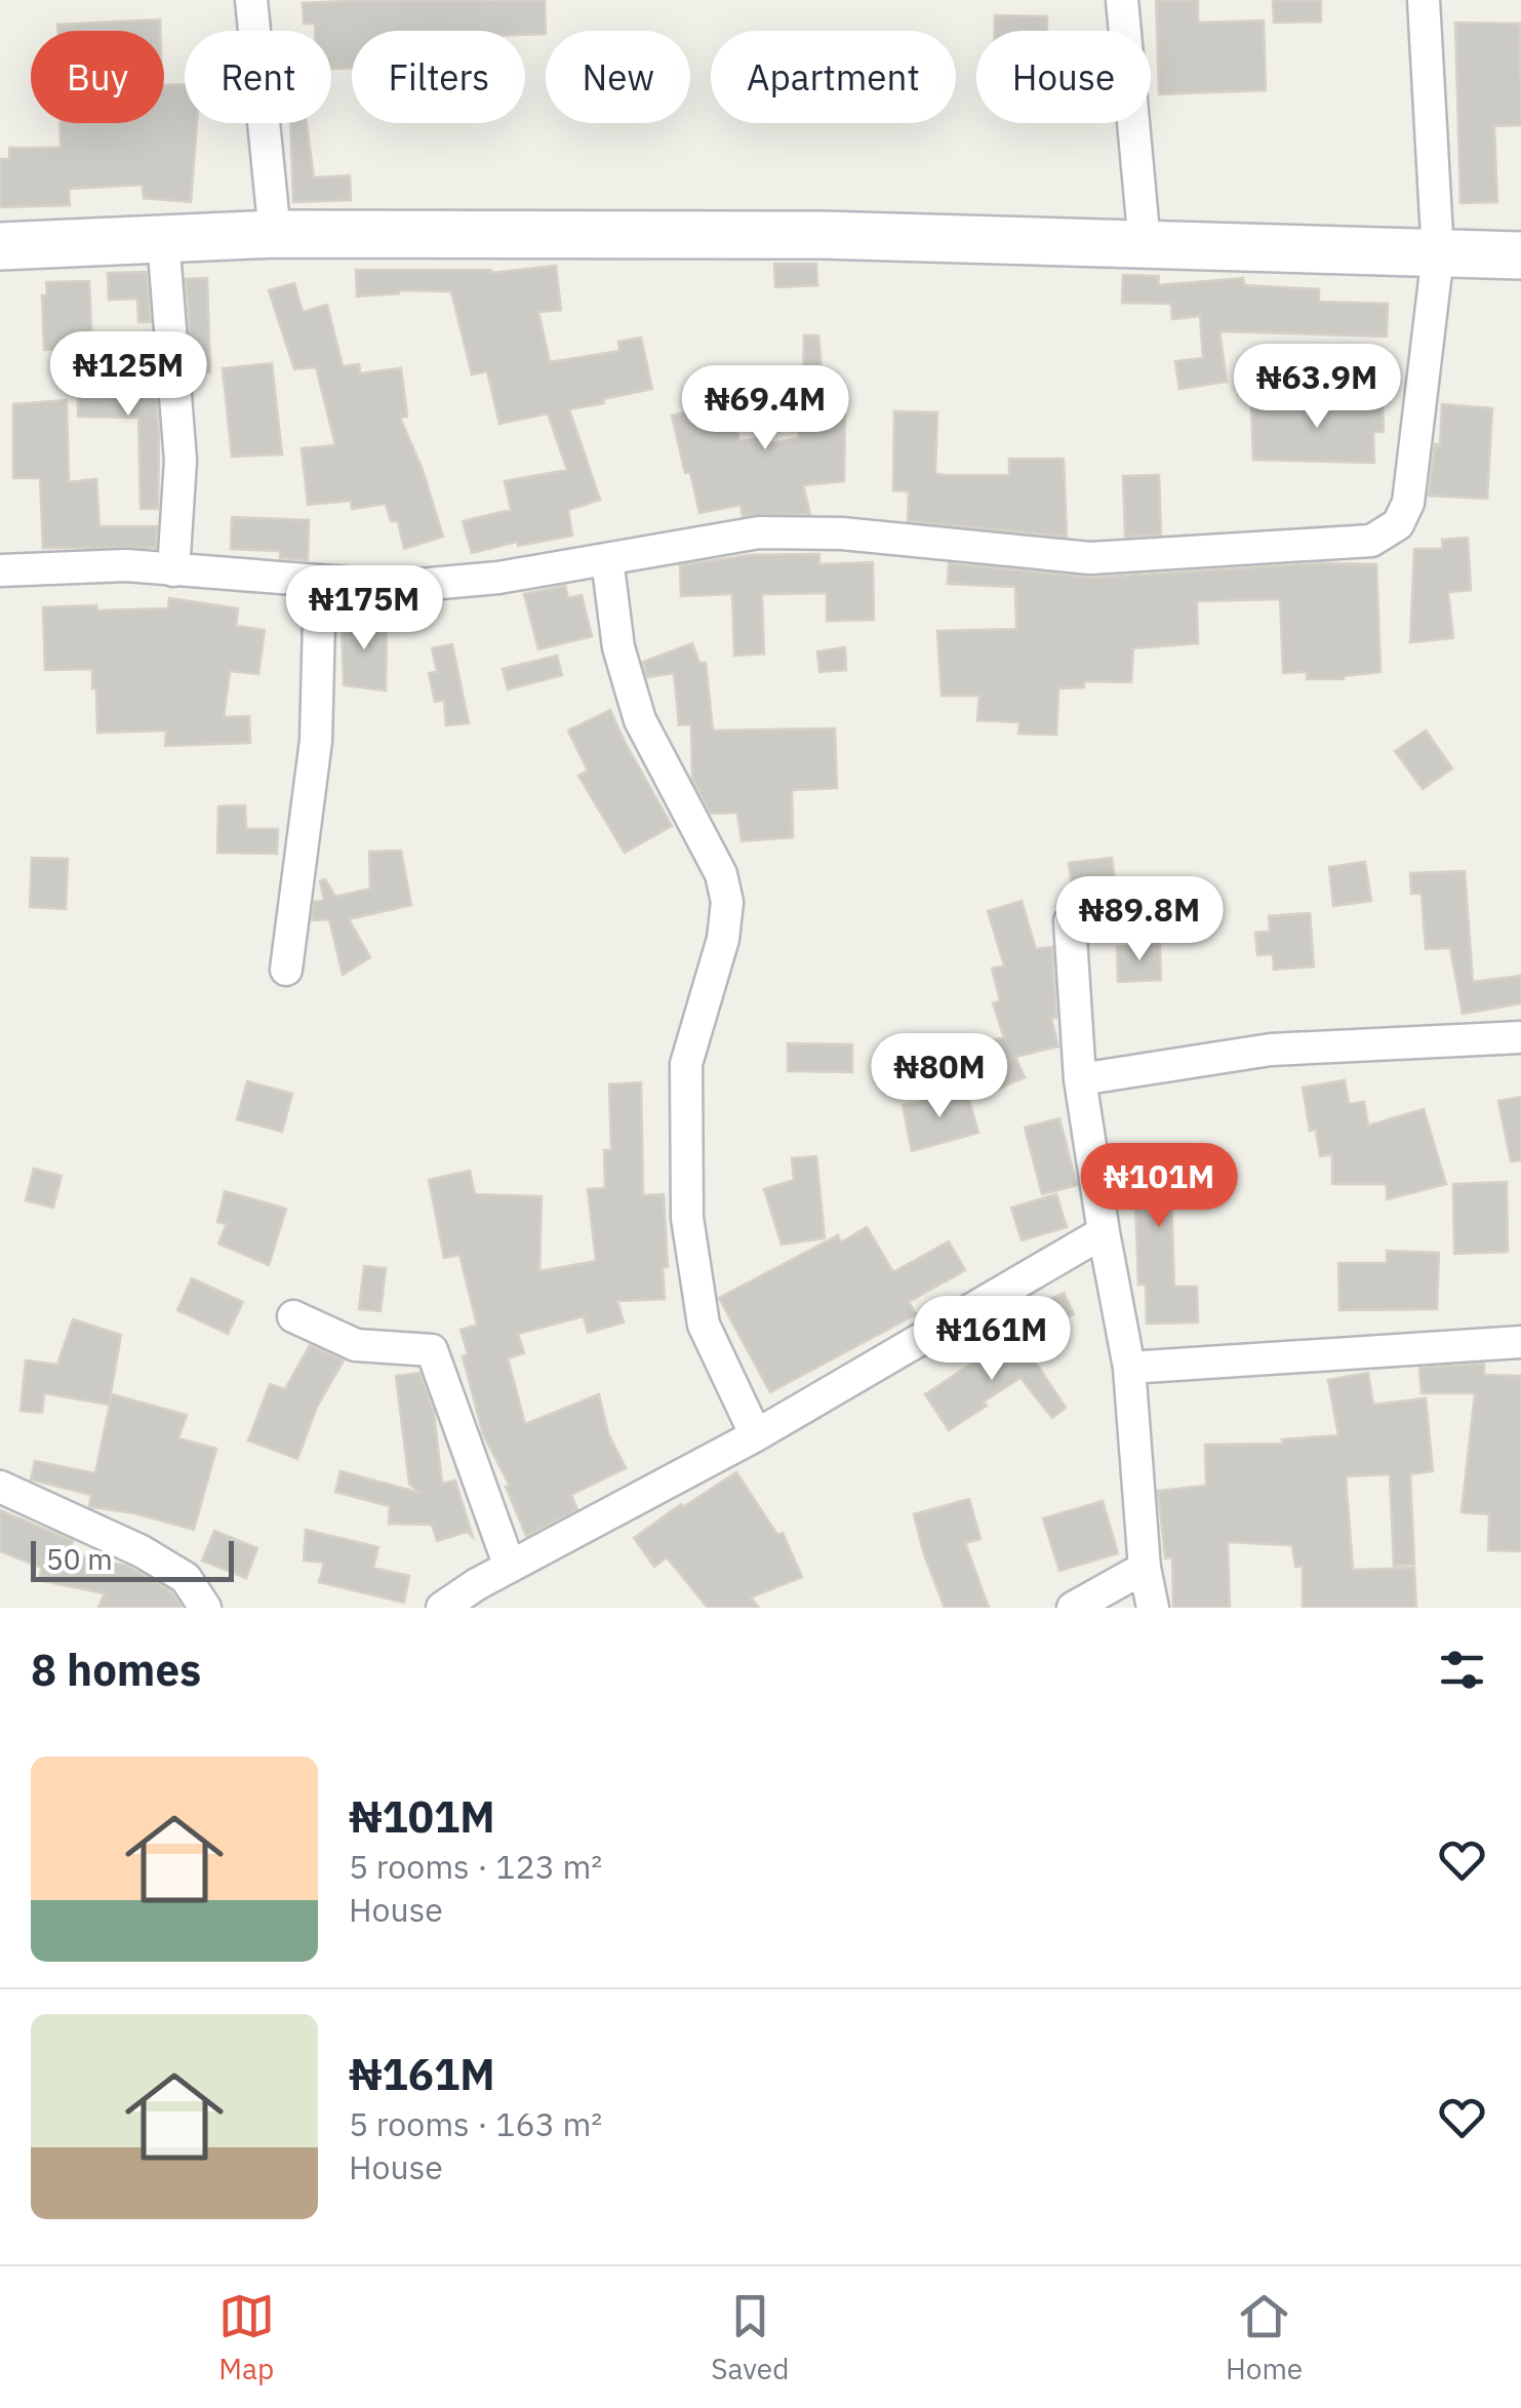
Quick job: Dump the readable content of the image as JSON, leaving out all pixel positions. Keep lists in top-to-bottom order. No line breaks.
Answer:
{"scale_bar":"50 m","page":{"chip":["Buy","Rent","Filters","New","Apartment","House"],"price":["₦125M","₦63.9M","₦69.4M","₦175M","₦89.8M","₦80M","₦101M","₦161M"],"scale":"50 m","heading":"8 homes","list":[{"name":"₦101M","note":"5 rooms · 123 m² · House"},{"name":"₦161M","note":"5 rooms · 163 m² · House"}],"tabs":["Map","Saved","Home"]}}
